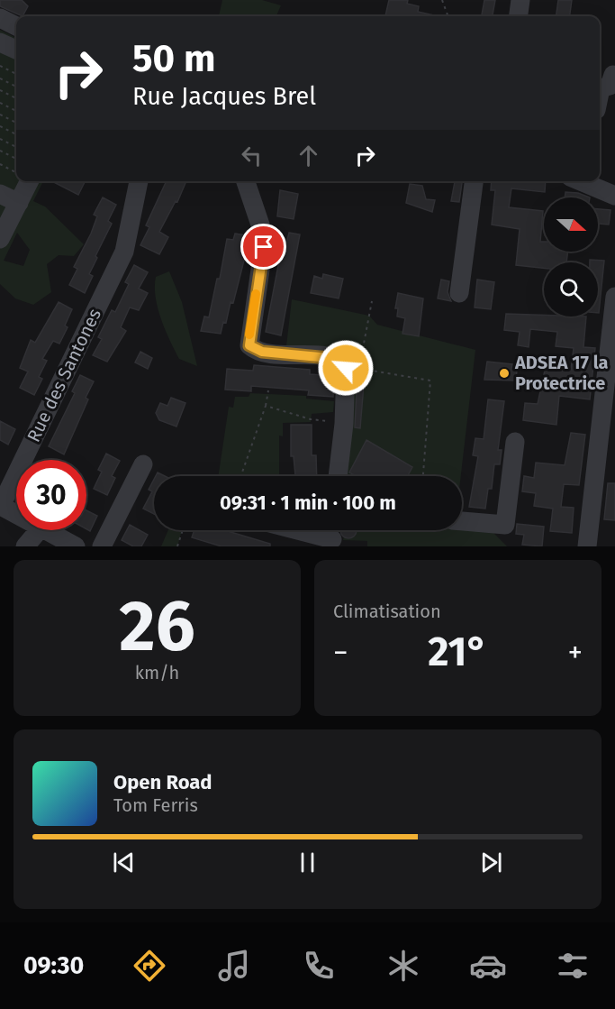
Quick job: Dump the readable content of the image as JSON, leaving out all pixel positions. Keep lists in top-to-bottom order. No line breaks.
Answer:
{"streets":{"street":["Rue des Santones"]},"places":["ADSEA 17 la Protectrice"],"north":"right","page":{"turn":["50 m","Rue Jacques Brel"],"limit":"30","trip":"09:31 · 1 min · 100 m","tile":[["26","km/h"],"Climatisation"],"heat":["−","21°","+"],"song":["Open Road","Tom Ferris"],"tabs":"09:30"}}
